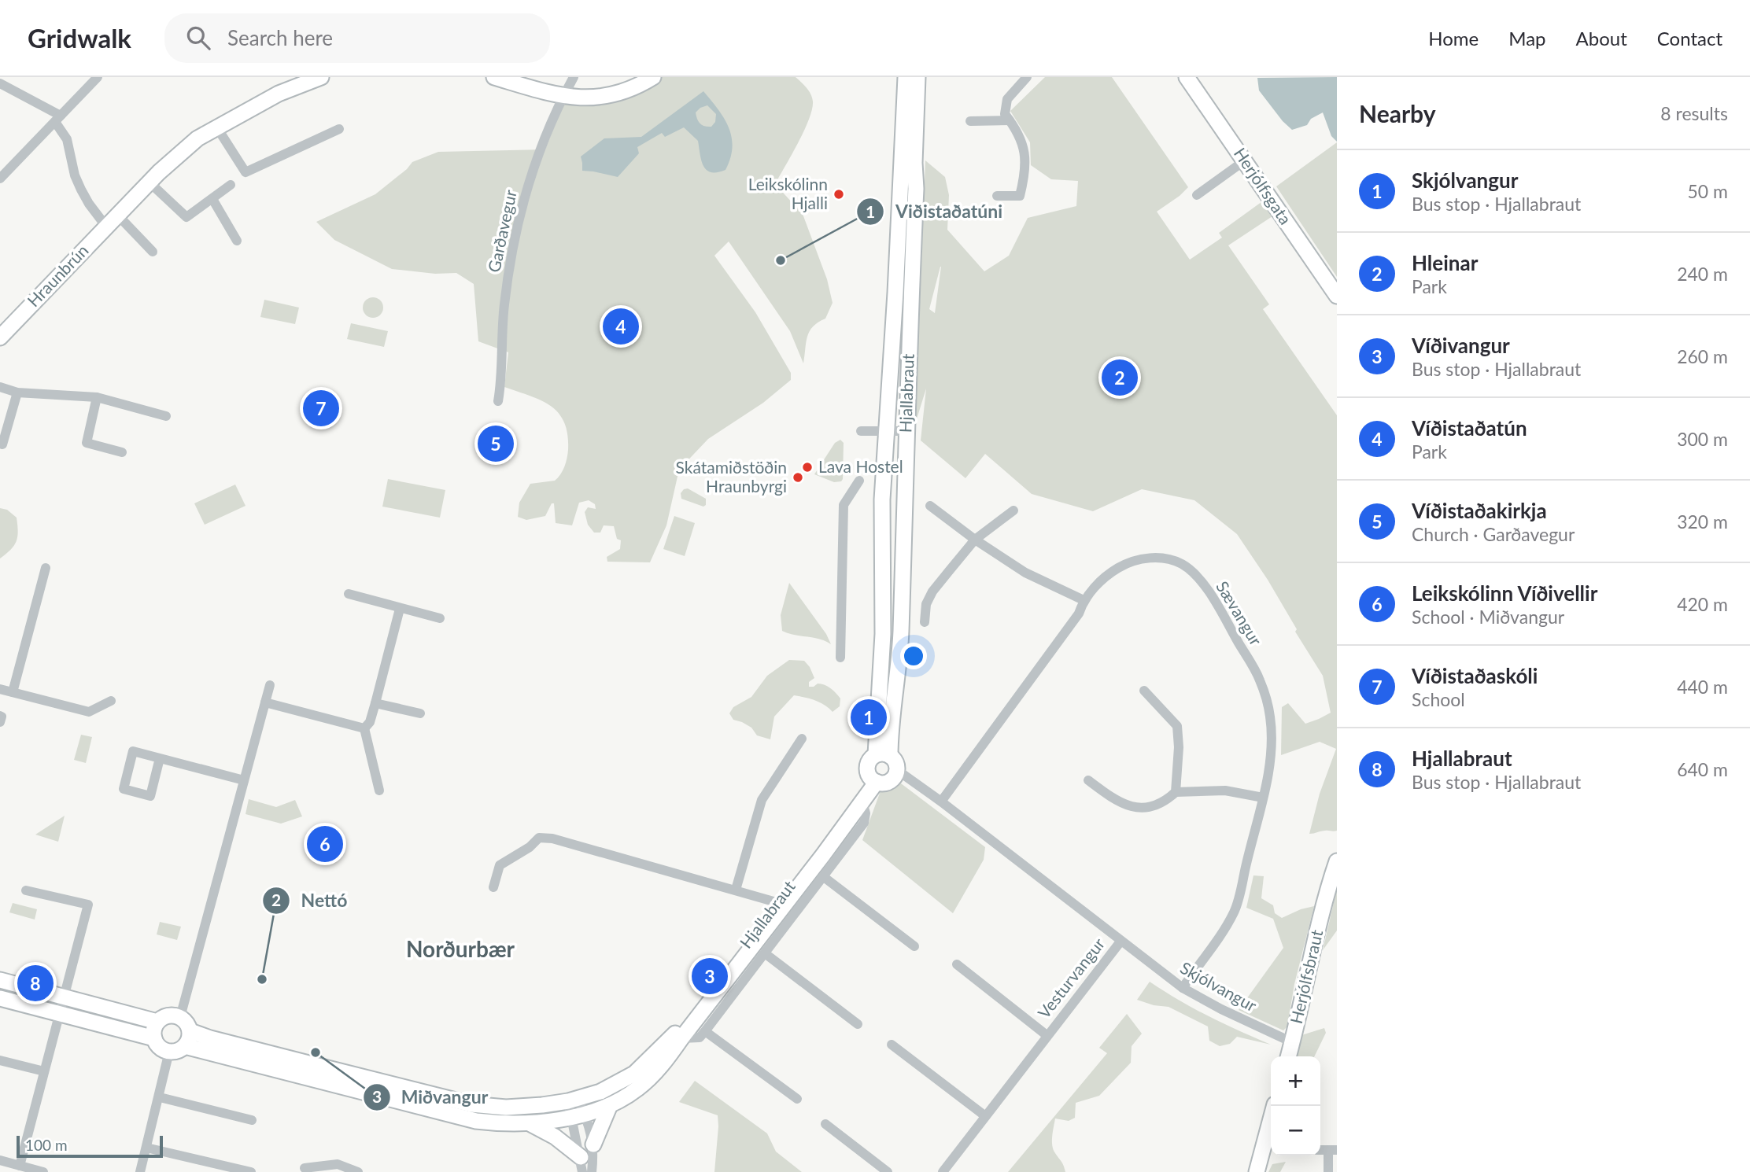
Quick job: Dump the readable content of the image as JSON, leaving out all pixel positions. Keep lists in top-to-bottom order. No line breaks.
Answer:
{"streets":{"main road":["Herjólfsgata","Hraunbrún","Hjallabraut","Herjólfsbraut"],"street":["Garðavegur","Sævangur","Vesturvangur","Skjólvangur"]},"crossings":[["Hjallabraut","Skjólvangur"],["Sævangur","Skjólvangur"],["Herjólfsbraut","Skjólvangur"],["Vesturvangur","Skjólvangur"]],"districts":["Norðurbær"],"places":["Leikskólinn Hjalli","Viðistaðatúni","Lava Hostel","Skátamiðstöðin Hraunbyrgi","Nettó","Miðvangur"],"scale_bar":"100 m","page":{"header":"Gridwalk","search":"Search here","nav":["Home","Map","About","Contact"],"heading":["Nearby","8 results"],"list":[{"mark":"1","name":"Skjólvangur","note":"Bus stop · Hjallabraut","value":"50 m"},{"mark":"2","name":"Hleinar","note":"Park","value":"240 m"},{"mark":"3","name":"Víðivangur","note":"Bus stop · Hjallabraut","value":"260 m"},{"mark":"4","name":"Víðistaðatún","note":"Park","value":"300 m"},{"mark":"5","name":"Víðistaðakirkja","note":"Church · Garðavegur","value":"320 m"},{"mark":"6","name":"Leikskólinn Víðivellir","note":"School · Miðvangur","value":"420 m"},{"mark":"7","name":"Víðistaðaskóli","note":"School","value":"440 m"},{"mark":"8","name":"Hjallabraut","note":"Bus stop · Hjallabraut","value":"640 m"}],"pins":["4","2","7","5","1","6","3","8"],"map_buttons":["+","−"],"scale":"100 m"}}
